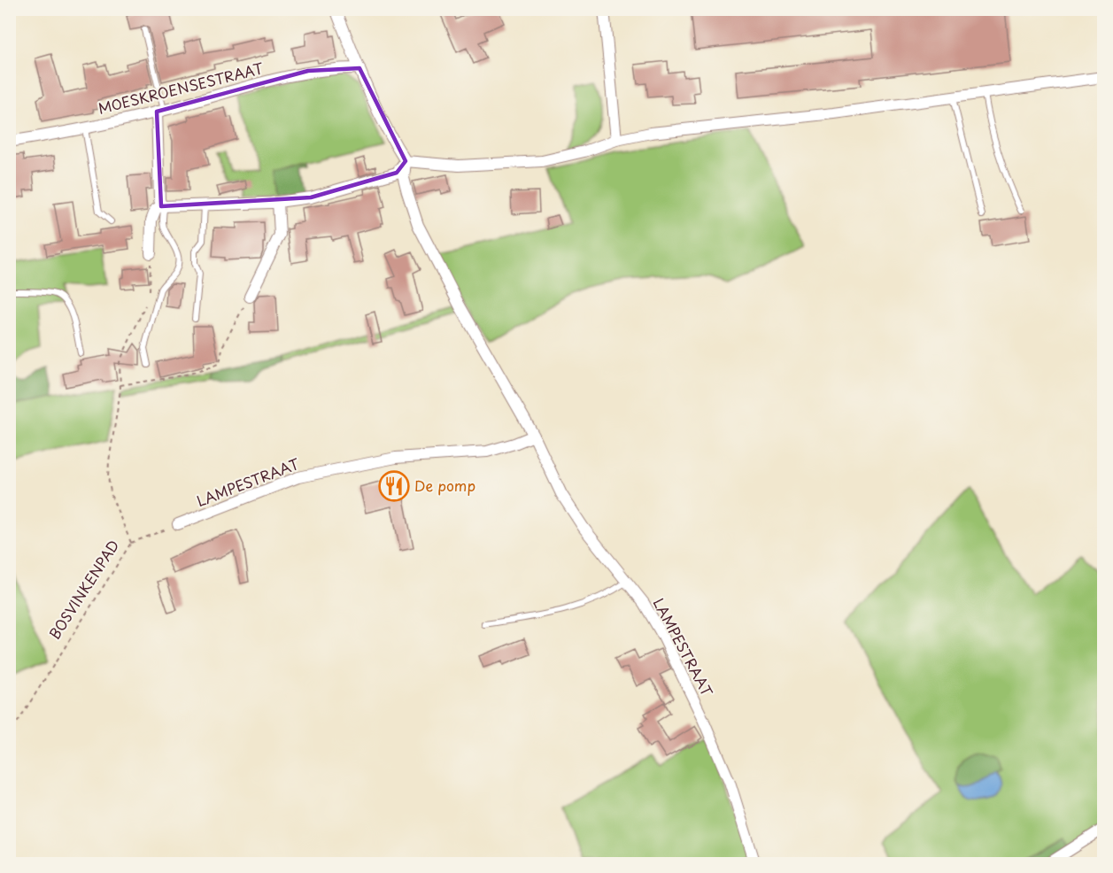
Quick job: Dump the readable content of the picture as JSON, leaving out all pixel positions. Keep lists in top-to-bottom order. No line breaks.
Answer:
{"streets":{"street":["MOESKROENSESTRAAT","LAMPESTRAAT"],"path":["BOSVINKENPAD"]},"places":{"restaurant":["De pomp"]}}
